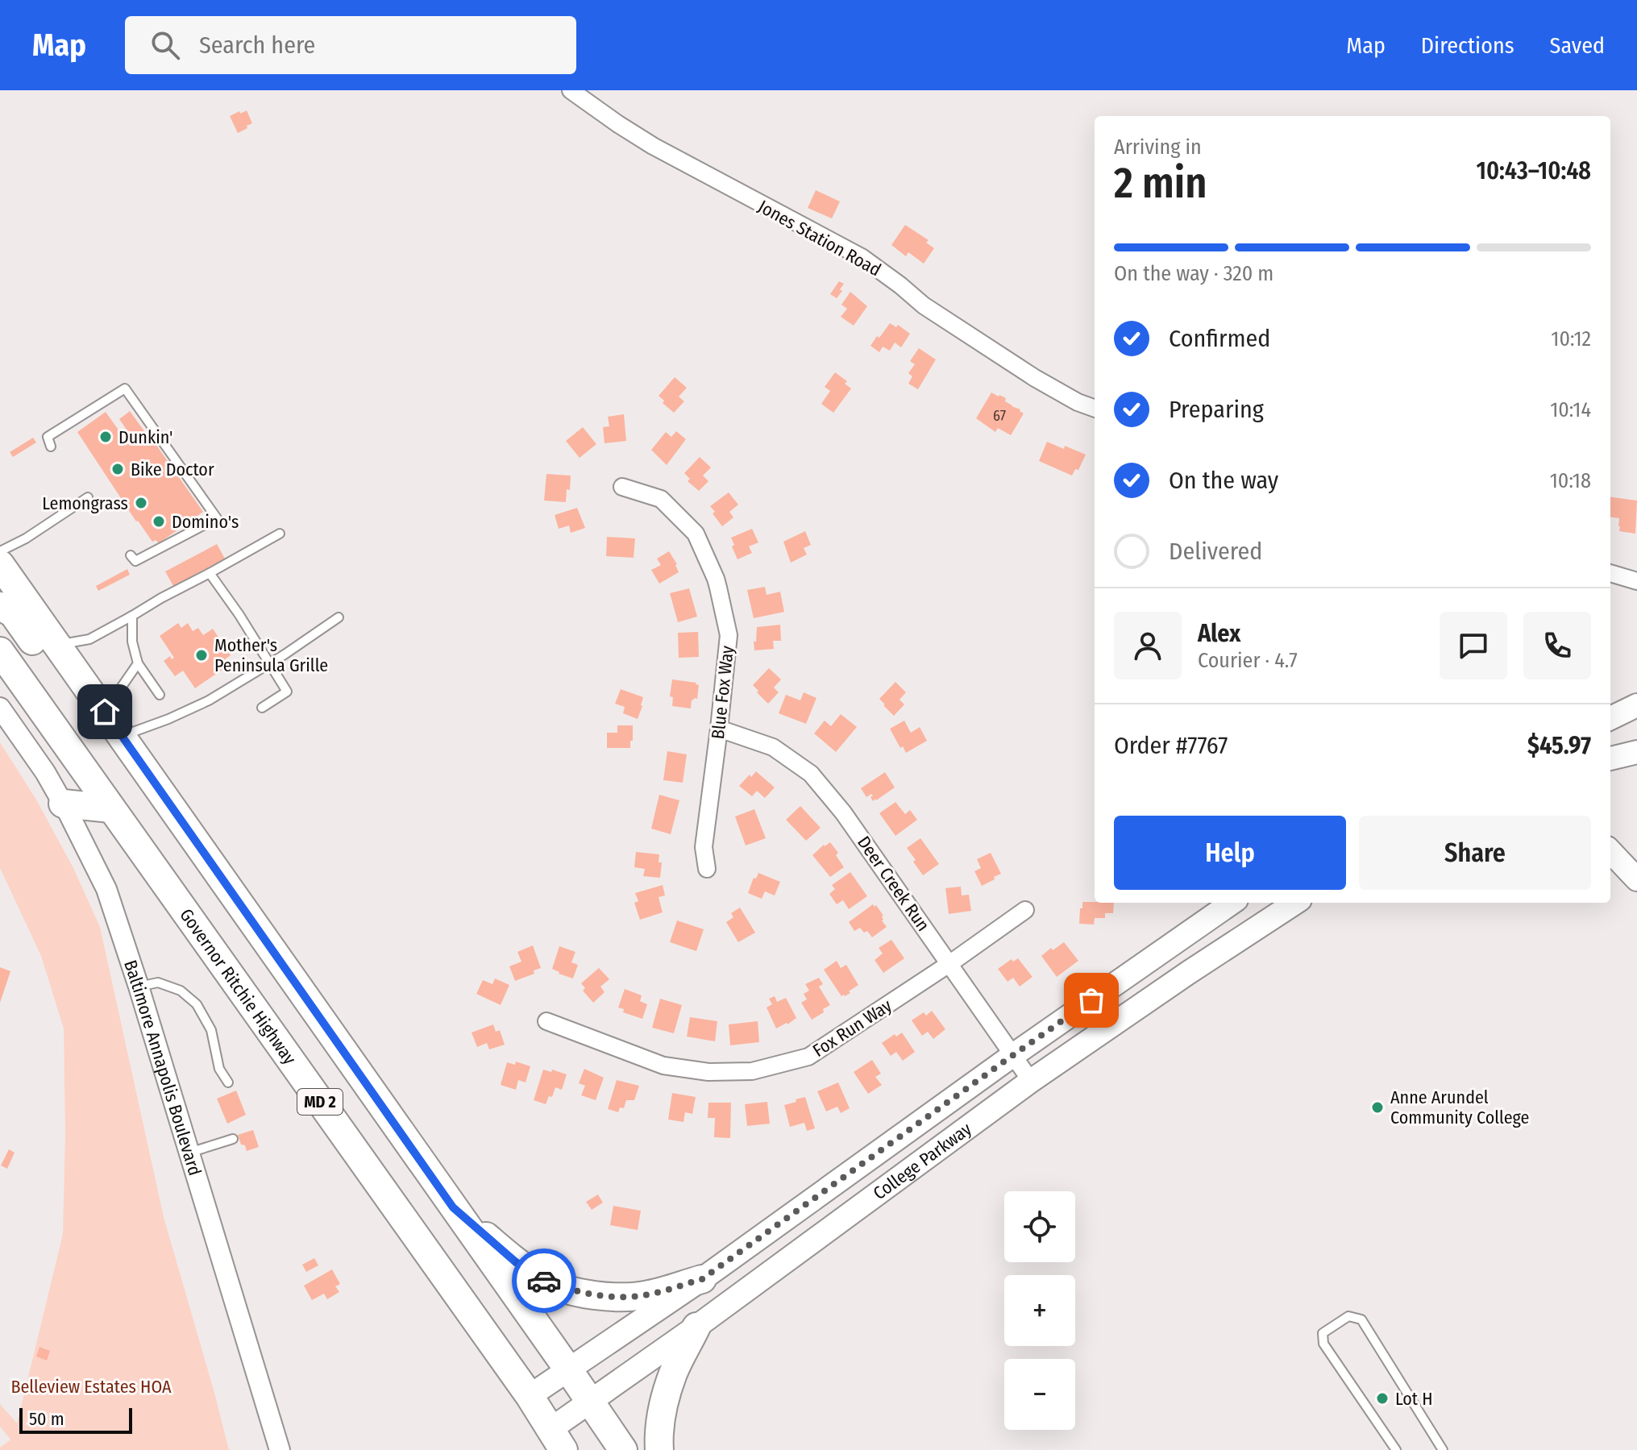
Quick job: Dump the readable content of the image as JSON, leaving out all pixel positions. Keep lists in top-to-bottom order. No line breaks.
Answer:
{"streets":{"highway":["Governor Ritchie Highway","MD 2"],"main road":["College Parkway"],"street":["Jones Station Road","Blue Fox Way","Deer Creek Run","Fox Run Way","Baltimore Annapolis Boulevard"]},"crossings":[["Blue Fox Way","Deer Creek Run"],["Deer Creek Run","Fox Run Way"],["Deer Creek Run","College Parkway"],["Governor Ritchie Highway","College Parkway"],["MD 2","College Parkway"]],"parks":["Belleview Estates HOA"],"places":["Dunkin'","Bike Doctor","Lemongrass","Domino's","Mother's Peninsula Grille","Anne Arundel Community College","Lot H"],"house_numbers":["67"],"scale_bar":"50 m","page":{"header":"Map","search":"Search here","nav":["Map","Directions","Saved"],"heading":["2 min","Arriving in","10:43–10:48"],"panel":["Alex","Courier · 4.7","Order #7767","$45.97"],"bar":"On the way · 320 m","list":[["Confirmed","10:12"],["Preparing","10:14"],["On the way","10:18"],"Delivered"],"buttons":["Help","Share"],"map_buttons":["+","−"],"scale":"50 m"}}
